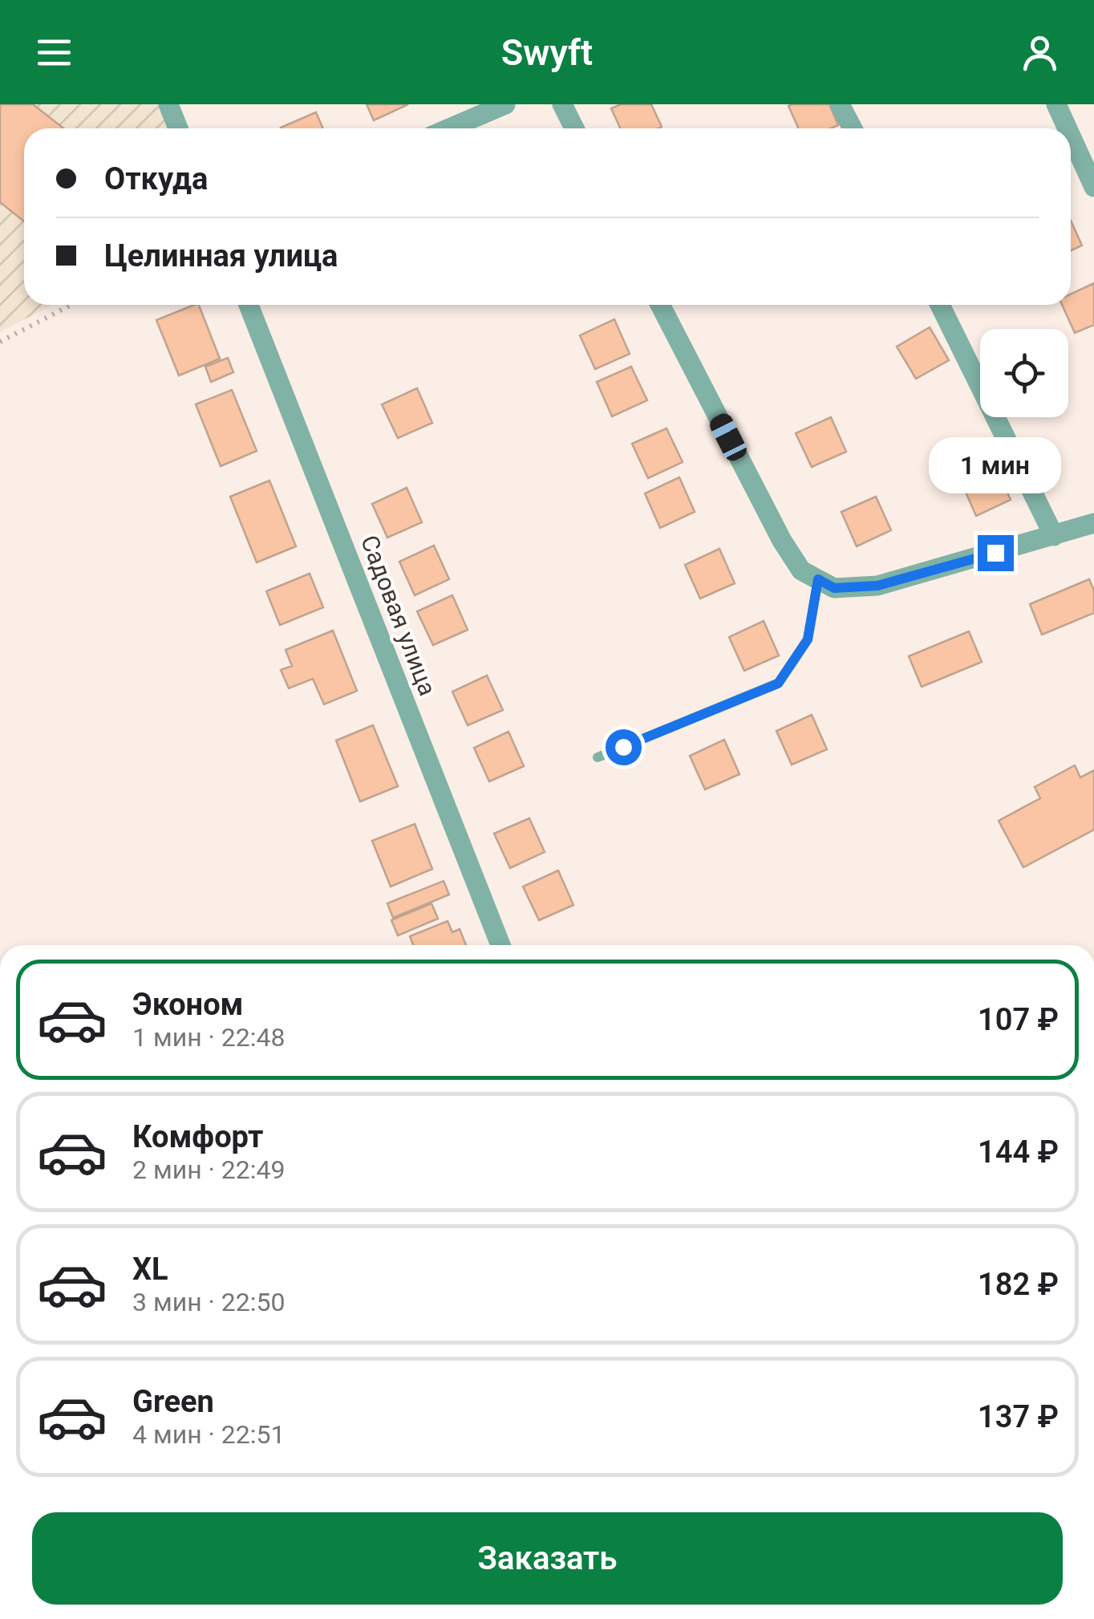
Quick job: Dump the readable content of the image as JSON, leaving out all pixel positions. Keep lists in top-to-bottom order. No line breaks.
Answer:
{"streets":{"street":["Садовая улица"]},"page":{"header":"Swyft","banner":["Откуда","Целинная улица"],"bubble":"1 мин","list":[{"name":"Эконом","note":"1 мин · 22:48","value":"107 ₽"},{"name":"Комфорт","note":"2 мин · 22:49","value":"144 ₽"},{"name":"XL","note":"3 мин · 22:50","value":"182 ₽"},{"name":"Green","note":"4 мин · 22:51","value":"137 ₽"}],"buttons":"Заказать"}}
